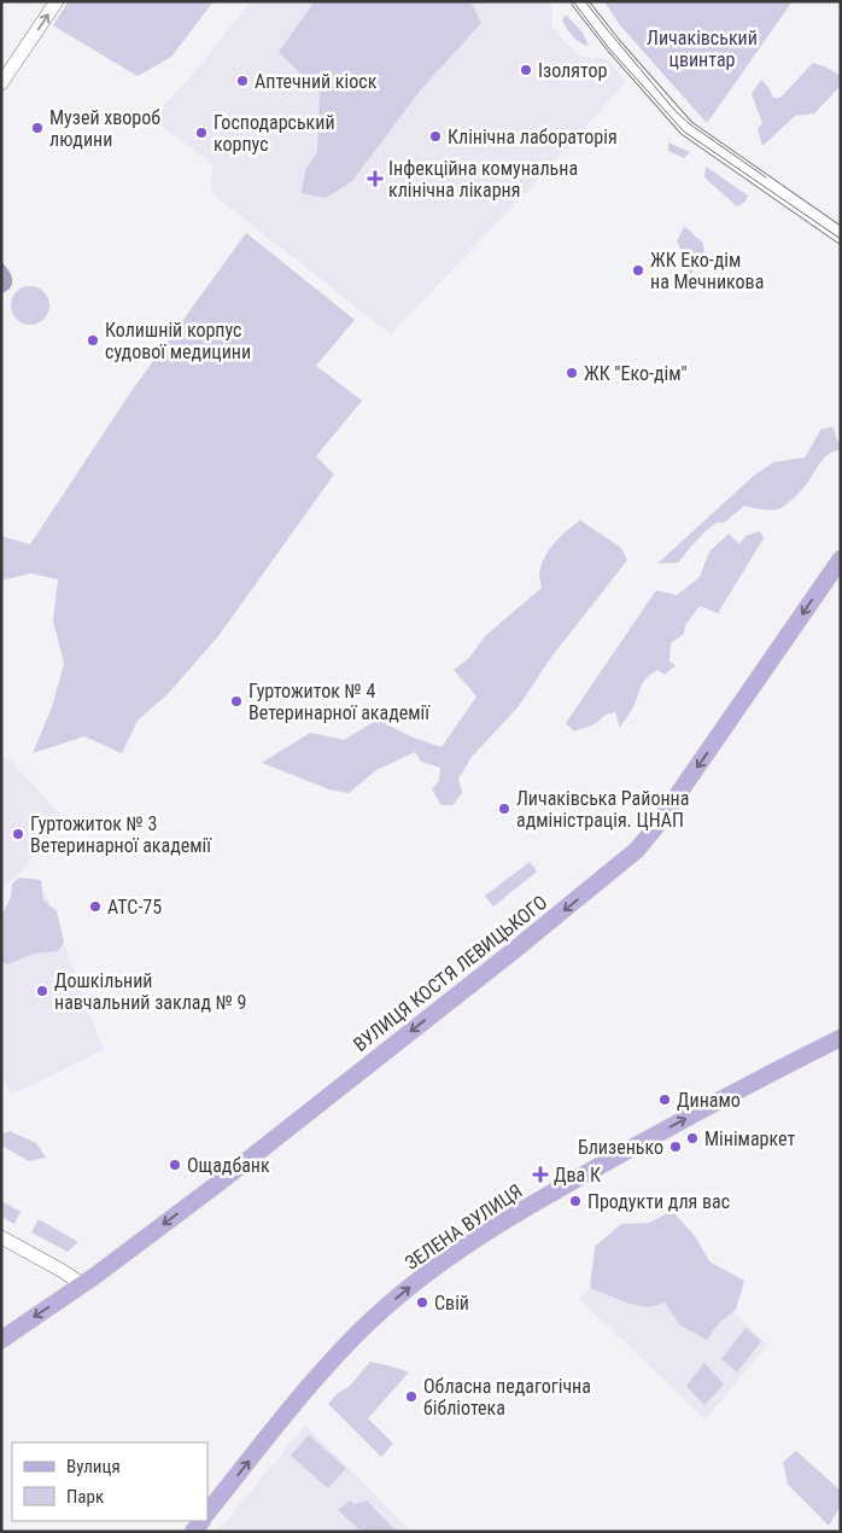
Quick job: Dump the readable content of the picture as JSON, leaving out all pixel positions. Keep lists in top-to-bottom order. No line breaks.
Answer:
{"streets":{"main road":["ВУЛИЦЯ КОСТЯ ЛЕВИЦЬКОГО","ЗЕЛЕНА ВУЛИЦЯ"]},"one_way":["ВУЛИЦЯ КОСТЯ ЛЕВИЦЬКОГО","ЗЕЛЕНА ВУЛИЦЯ"],"parks":["Личаківський цвинтар"],"places":{"other":["Ізолятор","Аптечний кіоск","Музей хвороб людини","Господарський корпус","Клінічна лабораторія","ЖК Еко-дім на Мечникова","Колишній корпус судової медицини","ЖК \"Еко-дім\"","Гуртожиток № 4 Ветеринарної академії","Личаківська Районна адміністрація. ЦНАП","Гуртожиток № 3 Ветеринарної академії","АТС-75","Дошкільний навчальний заклад № 9","Динамо","Мінімаркет","Близенько","Ощадбанк","Продукти для вас","Свій","Обласна педагогічна бібліотека"],"health":["Інфекційна комунальна клінічна лікарня","Два К"]},"legend":["Вулиця","Парк"]}
